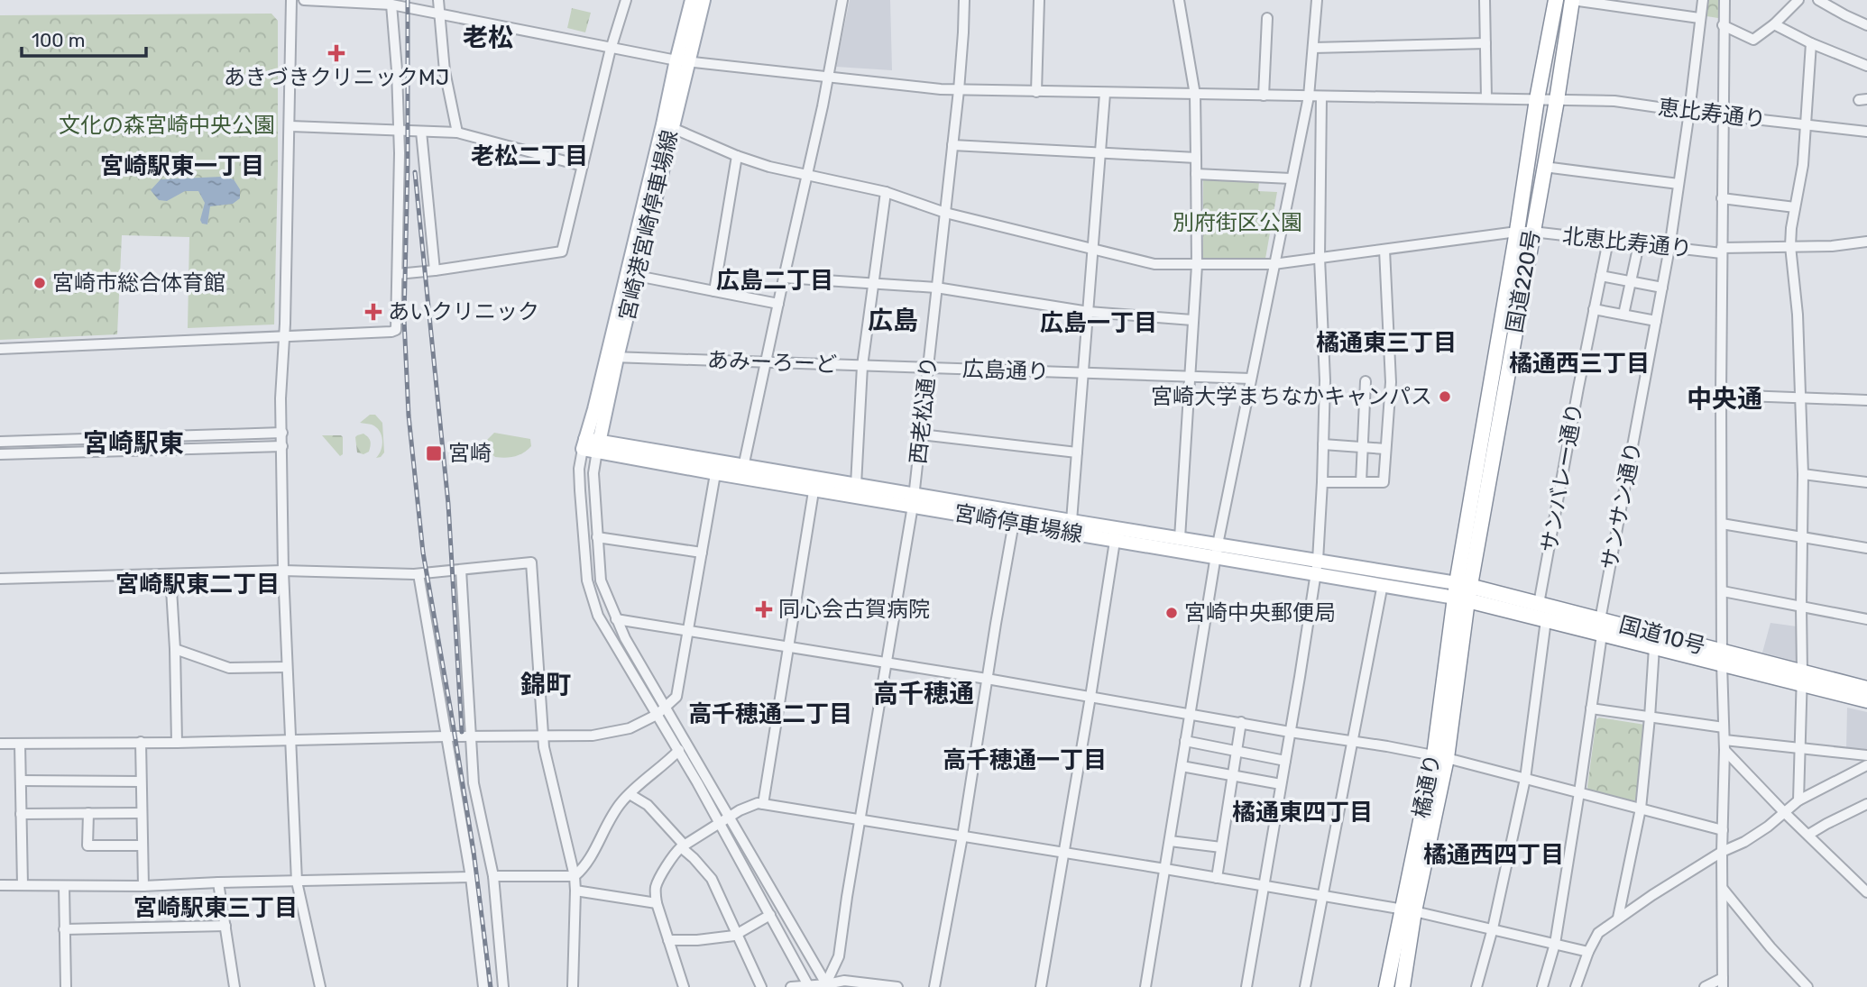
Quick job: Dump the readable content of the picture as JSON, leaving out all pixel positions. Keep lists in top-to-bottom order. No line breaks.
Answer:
{"streets":{"highway":["国道220号","国道10号","橘通り"],"main road":["宮崎港宮崎停車場線","宮崎停車場線"],"street":["恵比寿通り","北恵比寿通り","あみーろーど","広島通り","西老松通り","サンバレー通り","サンサン通り"]},"crossings":[["恵比寿通り","宮崎港宮崎停車場線"],["恵比寿通り","国道220号"],["恵比寿通り","西老松通り"],["恵比寿通り","サンサン通り"],["宮崎港宮崎停車場線","北恵比寿通り"],["宮崎港宮崎停車場線","あみーろーど"],["宮崎港宮崎停車場線","宮崎停車場線"],["北恵比寿通り","国道220号"],["北恵比寿通り","西老松通り"],["北恵比寿通り","サンバレー通り"],["北恵比寿通り","サンサン通り"],["国道220号","宮崎停車場線"],["国道220号","国道10号"],["国道220号","橘通り"],["あみーろーど","広島通り"],["あみーろーど","西老松通り"],["広島通り","西老松通り"],["西老松通り","宮崎停車場線"],["サンバレー通り","国道10号"],["サンサン通り","国道10号"],["宮崎停車場線","国道10号"],["宮崎停車場線","橘通り"],["国道10号","橘通り"]],"districts":["老松","老松二丁目","宮崎駅東一丁目","広島二丁目","広島","広島一丁目","橘通東三丁目","橘通西三丁目","中央通","宮崎駅東","宮崎駅東二丁目","錦町","高千穂通","高千穂通二丁目","高千穂通一丁目","橘通東四丁目","橘通西四丁目","宮崎駅東三丁目"],"parks":["文化の森宮崎中央公園","別府街区公園"],"places":{"health":["あきづきクリニックMJ","あいクリニック","同心会古賀病院"],"other":["宮崎市総合体育館","宮崎大学まちなかキャンパス","宮崎中央郵便局"],"transit":["宮崎"]},"scale_bar":"100 m"}
